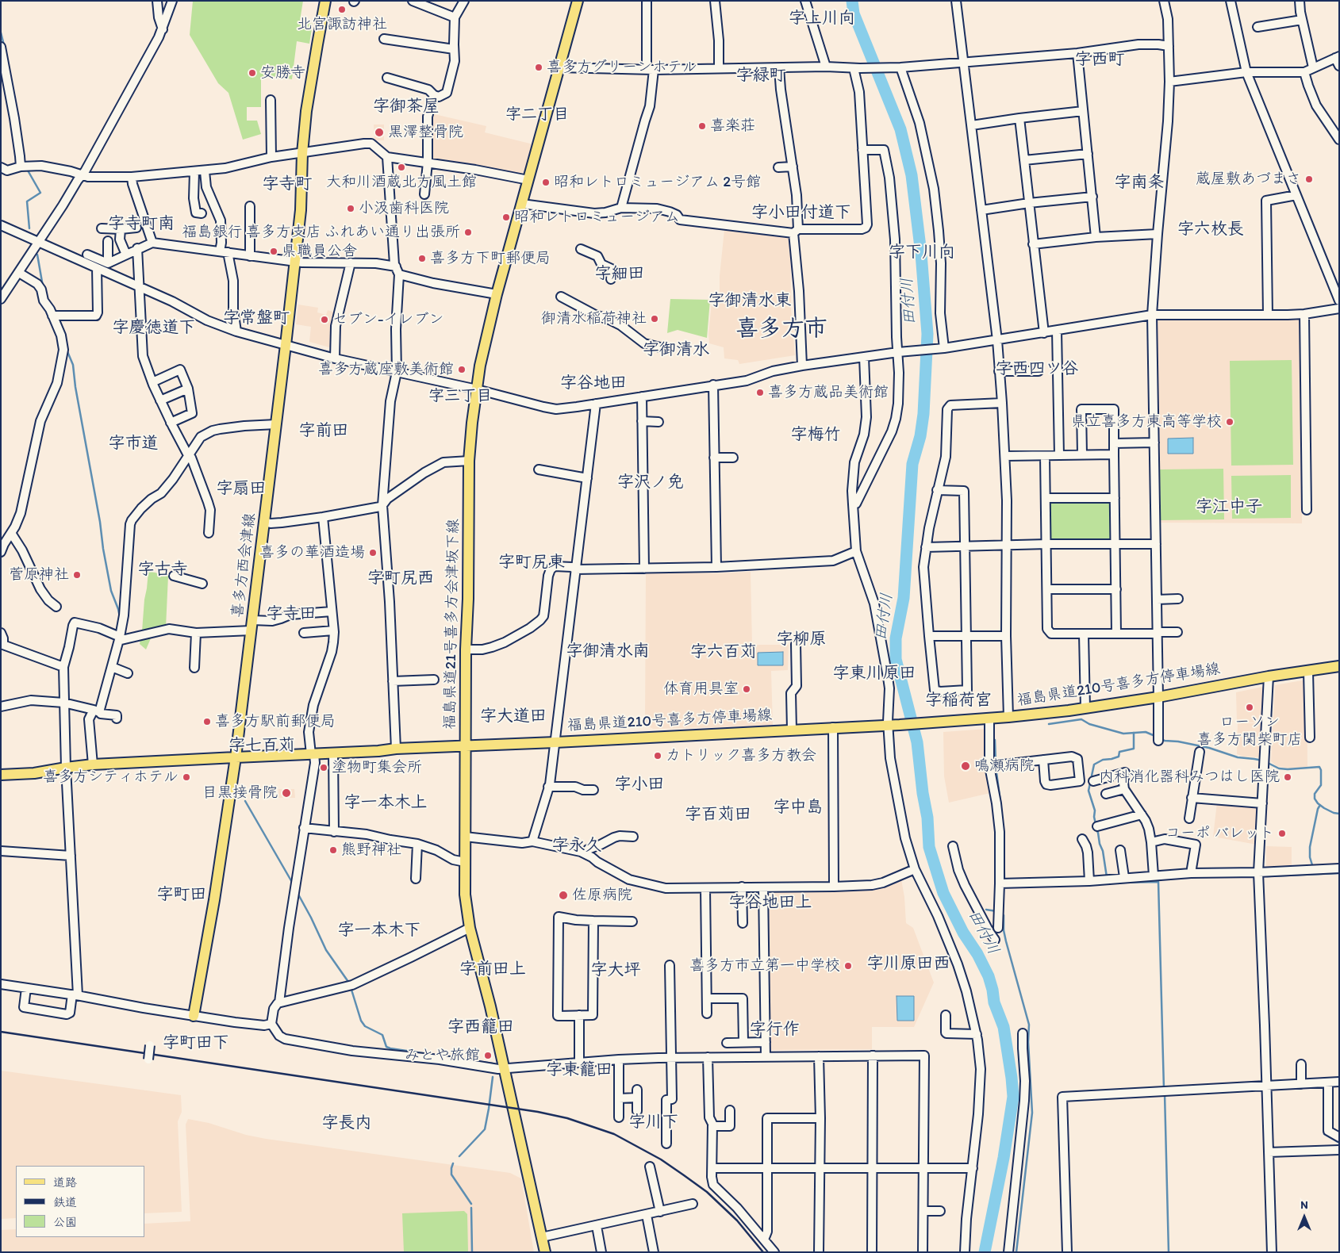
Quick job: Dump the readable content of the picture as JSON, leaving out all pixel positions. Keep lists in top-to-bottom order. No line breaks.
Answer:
{"streets":{"main road":["喜多方西会津線","福島県道21号喜多方会津坂下線","福島県道210号喜多方停車場線"]},"crossings":[["喜多方西会津線","福島県道210号喜多方停車場線"],["福島県道21号喜多方会津坂下線","福島県道210号喜多方停車場線"]],"districts":["字上川向","字西町","字緑町","字御茶屋","字二丁目","字南条","字寺町","字小田付道下","字寺町南","字六枚長","字下川向","字細田","字御清水東","字常盤町","字慶徳道下","喜多方市","字御清水","字西四ツ谷","字谷地田","字三丁目","字前田","字梅竹","字市道","字沢ノ免","字扇田","字江中子","字町尻東","字古寺","字町尻西","字寺田","字柳原","字御清水南","字六百苅","字東川原田","字稲荷宮","字大道田","字七百苅","字小田","字一本木上","字中島","字百苅田","字永久","字町田","字谷地田上","字一本木下","字川原田西","字前田上","字大坪","字西籠田","字行作","字町田下","字東籠田","字川下","字長内"],"water":["田付川"],"places":["北宮諏訪神社","喜多方グリーンホテル","安勝寺","喜楽荘","黒澤整骨院","大和川酒蔵北方風土館","蔵屋敷あづまさ","昭和レトロミュージアム 2号館","小汲歯科医院","昭和レトロミュージアム","福島銀行 喜多方支店 ふれあい通り出張所","県職員公舎","喜多方下町郵便局","御清水稲荷神社","セブン-イレブン","喜多方蔵座敷美術館","喜多方蔵品美術館","県立喜多方東高等学校","喜多の華酒造場","菅原神社","体育用具室","ローソン 喜多方関柴町店","喜多方駅前郵便局","カトリック喜多方教会","鳴瀬病院","塗物町集会所","喜多方シティホテル","内科消化器科みつはし医院","目黒接骨院","コーポ バレット","熊野神社","佐原病院","喜多方市立第一中学校","みとや旅館"],"legend":["道路","鉄道","公園"],"north":"top"}
